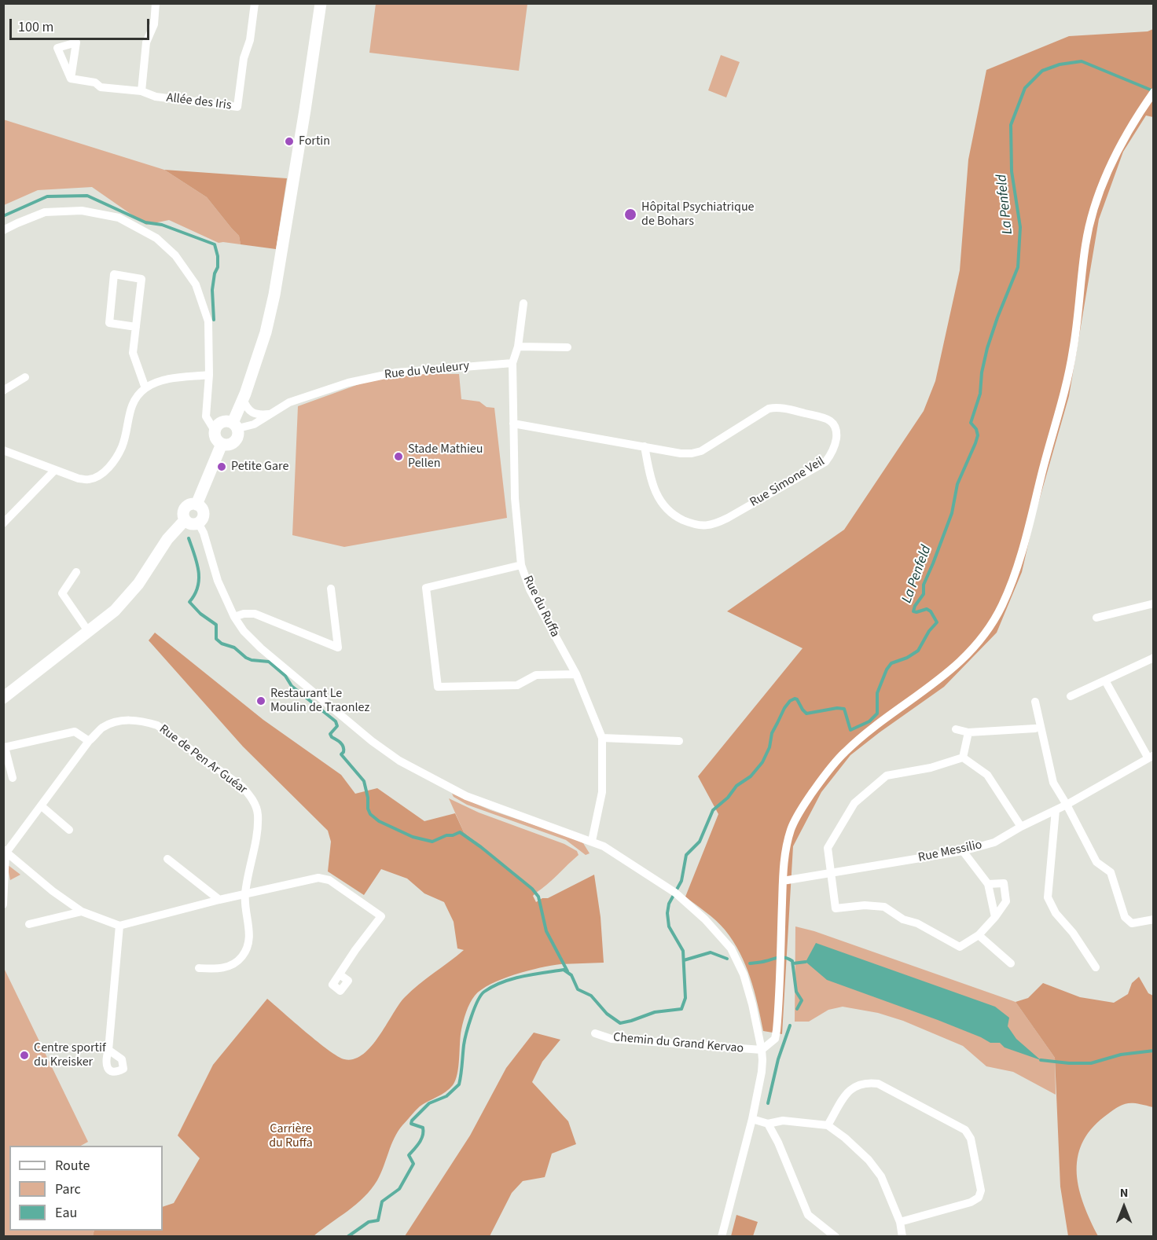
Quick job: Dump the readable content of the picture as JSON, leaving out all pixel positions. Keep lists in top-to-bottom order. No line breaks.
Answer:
{"streets":{"street":["Allée des Iris","Rue du Veuleury","Rue Simone Veil","Rue du Ruffa","Rue de Pen Ar Guéar","Rue Messilio","Chemin du Grand Kervao"]},"crossings":[["Rue du Veuleury","Rue du Ruffa"]],"water":["La Penfeld"],"parks":["Carrière du Ruffa"],"places":["Fortin","Hôpital Psychiatrique de Bohars","Stade Mathieu Pellen","Petite Gare","Restaurant Le Moulin de Traonlez","Centre sportif du Kreisker"],"legend":["Route","Parc","Eau"],"scale_bar":"100 m","north":"top"}
